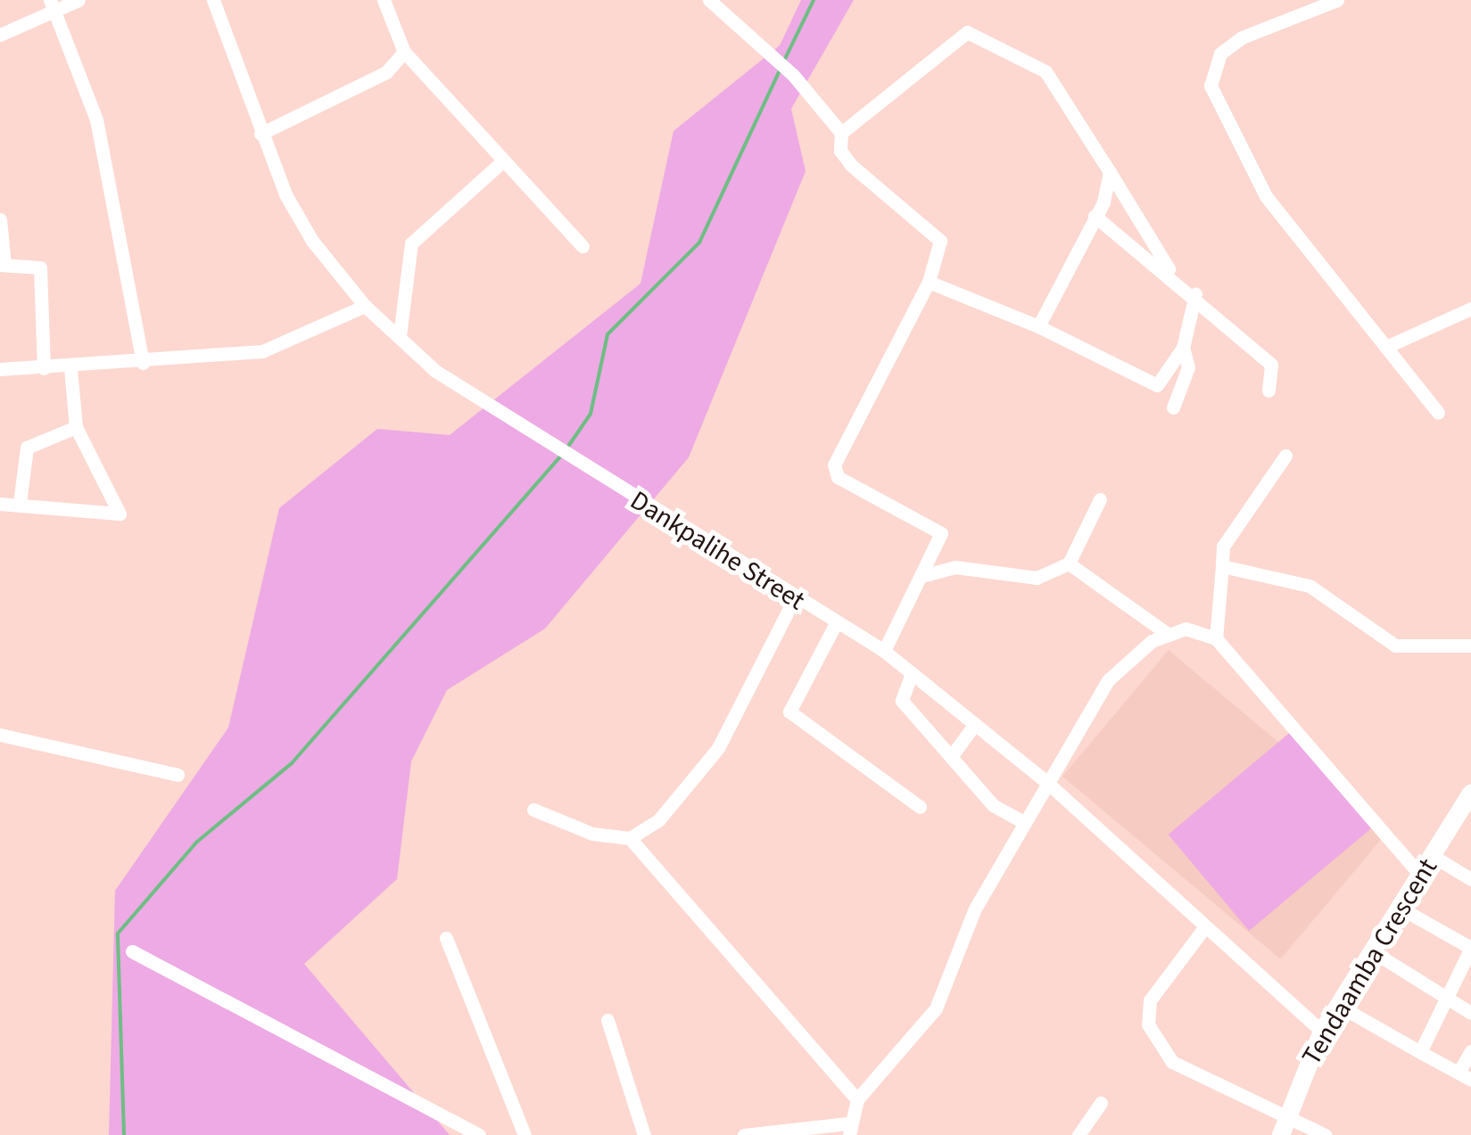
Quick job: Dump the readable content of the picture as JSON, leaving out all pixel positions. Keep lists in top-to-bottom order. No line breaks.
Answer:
{"streets":{"street":["Dankpalihe Street","Tendaamba Crescent"]},"crossings":[["Dankpalihe Street","Tendaamba Crescent"]]}
